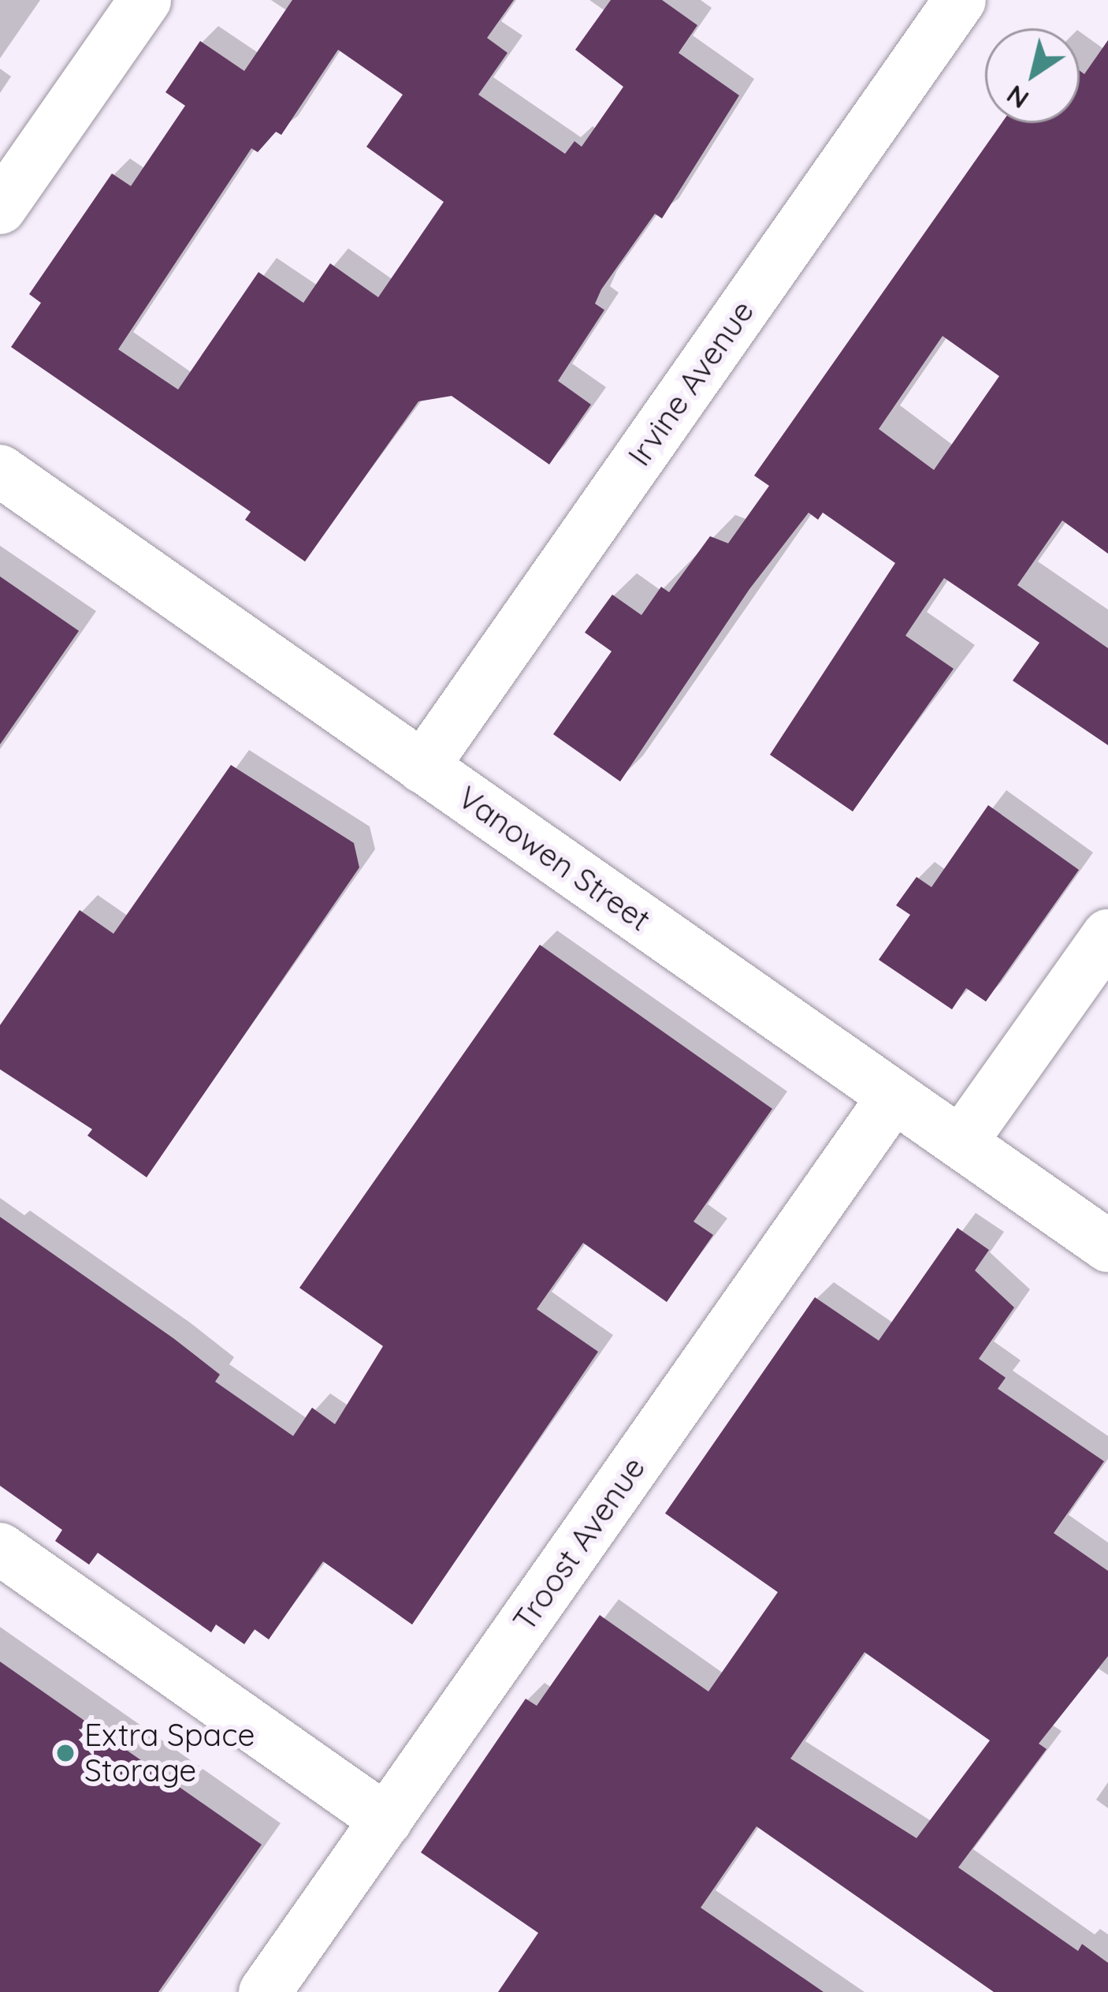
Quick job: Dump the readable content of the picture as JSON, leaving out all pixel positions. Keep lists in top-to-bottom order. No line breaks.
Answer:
{"streets":{"street":["Irvine Avenue","Vanowen Street","Troost Avenue"]},"crossings":[["Irvine Avenue","Vanowen Street"],["Vanowen Street","Troost Avenue"]],"places":["Extra Space Storage"],"north":"bottom left"}
